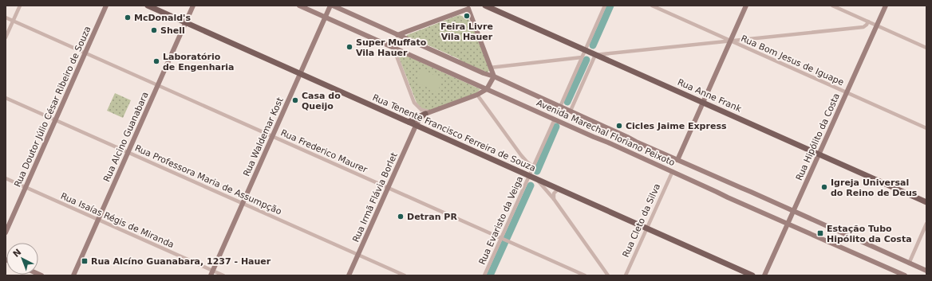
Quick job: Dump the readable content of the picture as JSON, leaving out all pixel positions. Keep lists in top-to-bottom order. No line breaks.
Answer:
{"streets":{"main road":["Rua Anne Frank","Rua Tenente Francisco Ferreira de Souza"],"street":["Rua Bom Jesus de Iguape","Rua Doutor Júlio César Ribeiro de Souza","Avenida Marechal Floriano Peixoto","Rua Alcino Guanabara","Rua Waldemar Kost","Rua Hipólito da Costa","Rua Frederico Maurer","Rua Professora Maria de Assumpção","Rua Irmã Flávia Borlet","Rua Isaías Régis de Miranda","Rua Evaristo da Veiga","Rua Cleto da Silva"]},"crossings":[["Rua Bom Jesus de Iguape","Rua Hipólito da Costa"],["Rua Anne Frank","Rua Hipólito da Costa"],["Rua Doutor Júlio César Ribeiro de Souza","Rua Frederico Maurer"],["Rua Doutor Júlio César Ribeiro de Souza","Rua Professora Maria de Assumpção"],["Rua Doutor Júlio César Ribeiro de Souza","Rua Isaías Régis de Miranda"],["Rua Tenente Francisco Ferreira de Souza","Rua Alcino Guanabara"],["Rua Tenente Francisco Ferreira de Souza","Rua Waldemar Kost"],["Rua Tenente Francisco Ferreira de Souza","Rua Irmã Flávia Borlet"],["Rua Tenente Francisco Ferreira de Souza","Rua Evaristo da Veiga"],["Rua Tenente Francisco Ferreira de Souza","Rua Cleto da Silva"],["Avenida Marechal Floriano Peixoto","Rua Waldemar Kost"],["Avenida Marechal Floriano Peixoto","Rua Hipólito da Costa"],["Avenida Marechal Floriano Peixoto","Rua Evaristo da Veiga"],["Avenida Marechal Floriano Peixoto","Rua Cleto da Silva"],["Rua Alcino Guanabara","Rua Frederico Maurer"],["Rua Alcino Guanabara","Rua Professora Maria de Assumpção"],["Rua Alcino Guanabara","Rua Isaías Régis de Miranda"],["Rua Waldemar Kost","Rua Frederico Maurer"],["Rua Waldemar Kost","Rua Professora Maria de Assumpção"],["Rua Waldemar Kost","Rua Isaías Régis de Miranda"],["Rua Frederico Maurer","Rua Irmã Flávia Borlet"],["Rua Frederico Maurer","Rua Evaristo da Veiga"],["Rua Professora Maria de Assumpção","Rua Irmã Flávia Borlet"]],"places":{"other":["Feira Livre Vila Hauer","McDonald's","Shell","Super Muffato Vila Hauer","Laboratório de Engenharia","Casa do Queijo","Cicles Jaime Express","Igreja Universal do Reino de Deus","Detran PR"],"transit":["Estação Tubo Hipólito da Costa","Rua Alcíno Guanabara, 1237 - Hauer"]},"north":"top left"}
